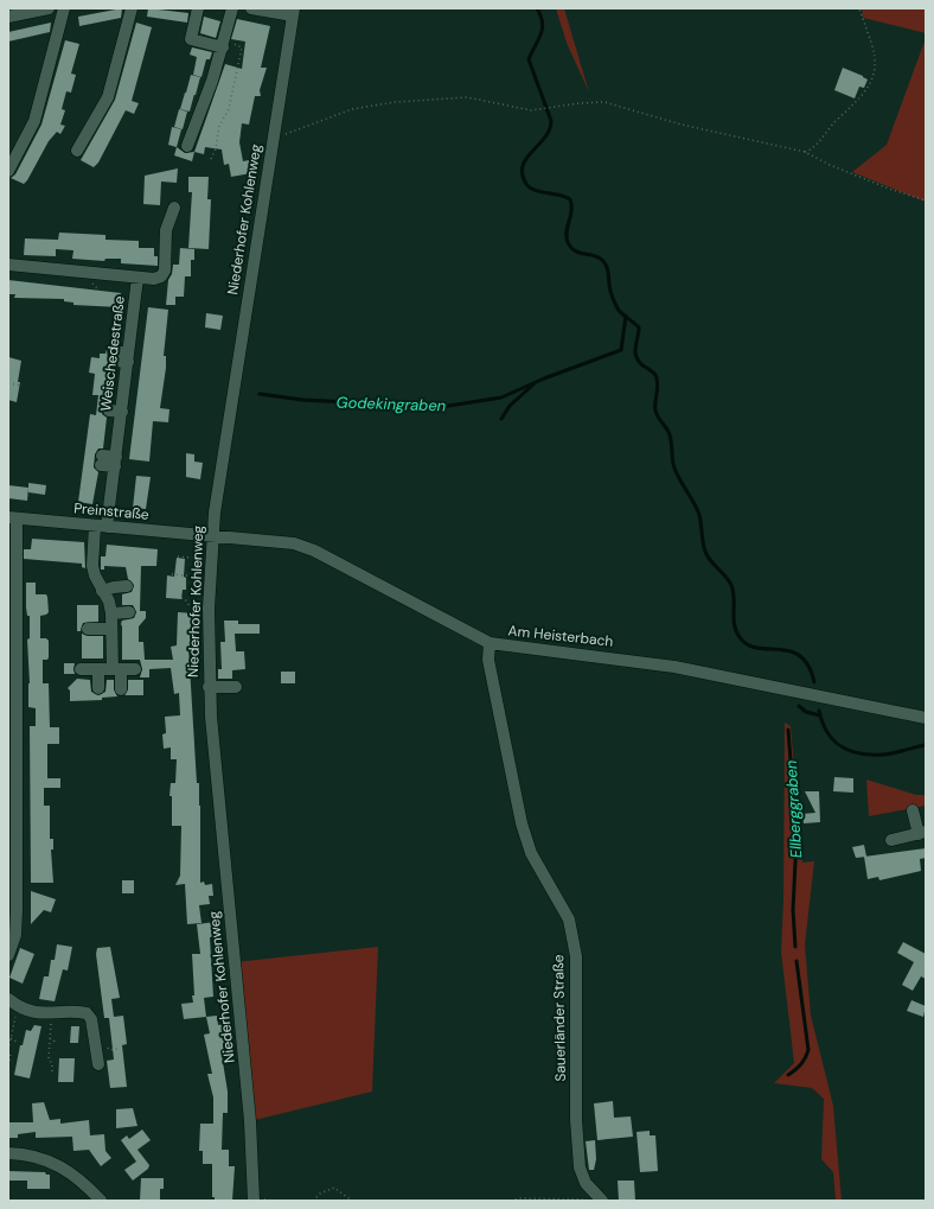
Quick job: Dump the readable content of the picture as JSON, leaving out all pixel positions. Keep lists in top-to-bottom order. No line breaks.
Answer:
{"streets":{"street":["Niederhofer Kohlenweg","Weischedestraße","Preinstraße","Am Heisterbach","Sauerländer Straße"]},"crossings":[["Niederhofer Kohlenweg","Preinstraße"],["Niederhofer Kohlenweg","Am Heisterbach"],["Weischedestraße","Preinstraße"],["Preinstraße","Am Heisterbach"],["Am Heisterbach","Sauerländer Straße"]],"water":["Godekingraben","Ellberggraben"]}
